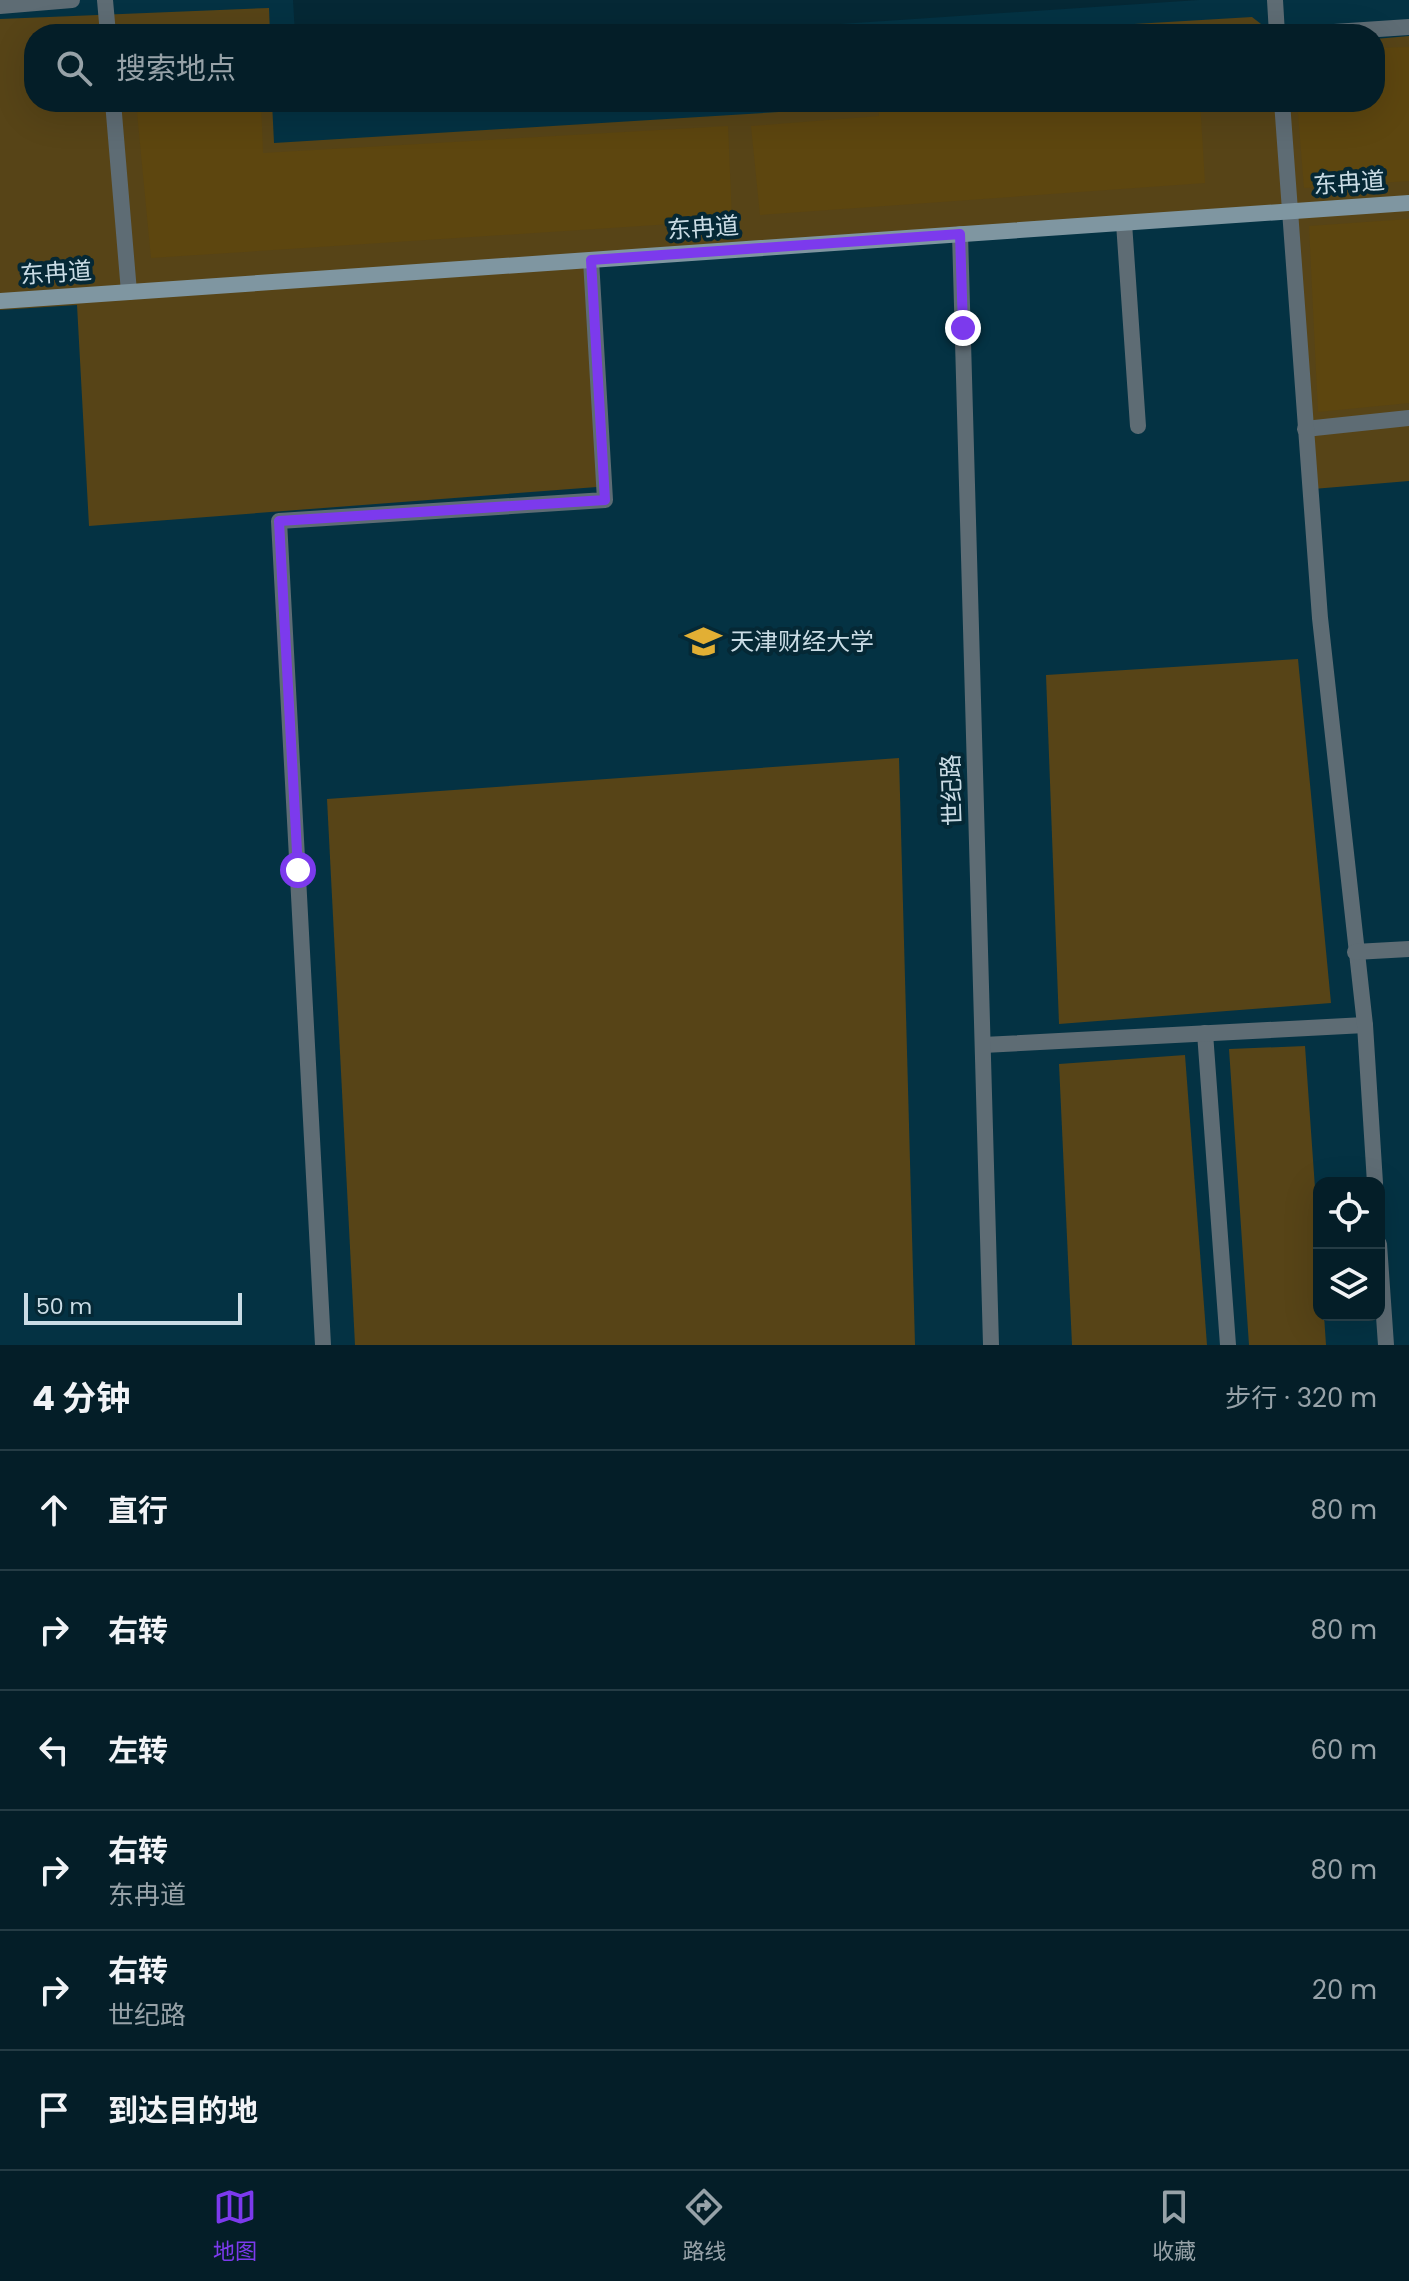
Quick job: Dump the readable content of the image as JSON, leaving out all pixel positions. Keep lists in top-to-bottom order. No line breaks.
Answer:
{"streets":{"street":["东冉道","世纪路"]},"crossings":[["东冉道","世纪路"]],"places":{"school or university":["天津财经大学"]},"scale_bar":"50 m","page":{"search":"搜索地点","scale":"50 m","heading":["4 分钟","步行 · 320 m"],"list":[["直行","80 m"],["右转","80 m"],["左转","60 m"],["右转","东冉道","80 m"],["右转","世纪路","20 m"],"到达目的地"],"nav":["地图","路线","收藏"]}}
